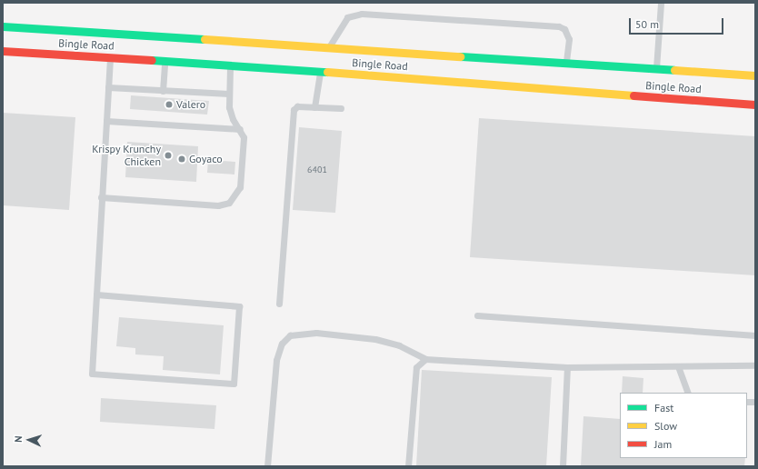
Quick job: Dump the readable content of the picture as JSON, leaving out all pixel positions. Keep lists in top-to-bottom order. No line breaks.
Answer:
{"streets":{"main road":["Bingle Road"]},"places":["Valero","Krispy Krunchy Chicken","Goyaco"],"house_numbers":["6401"],"legend":["Fast","Slow","Jam"],"scale_bar":"50 m","north":"left"}
